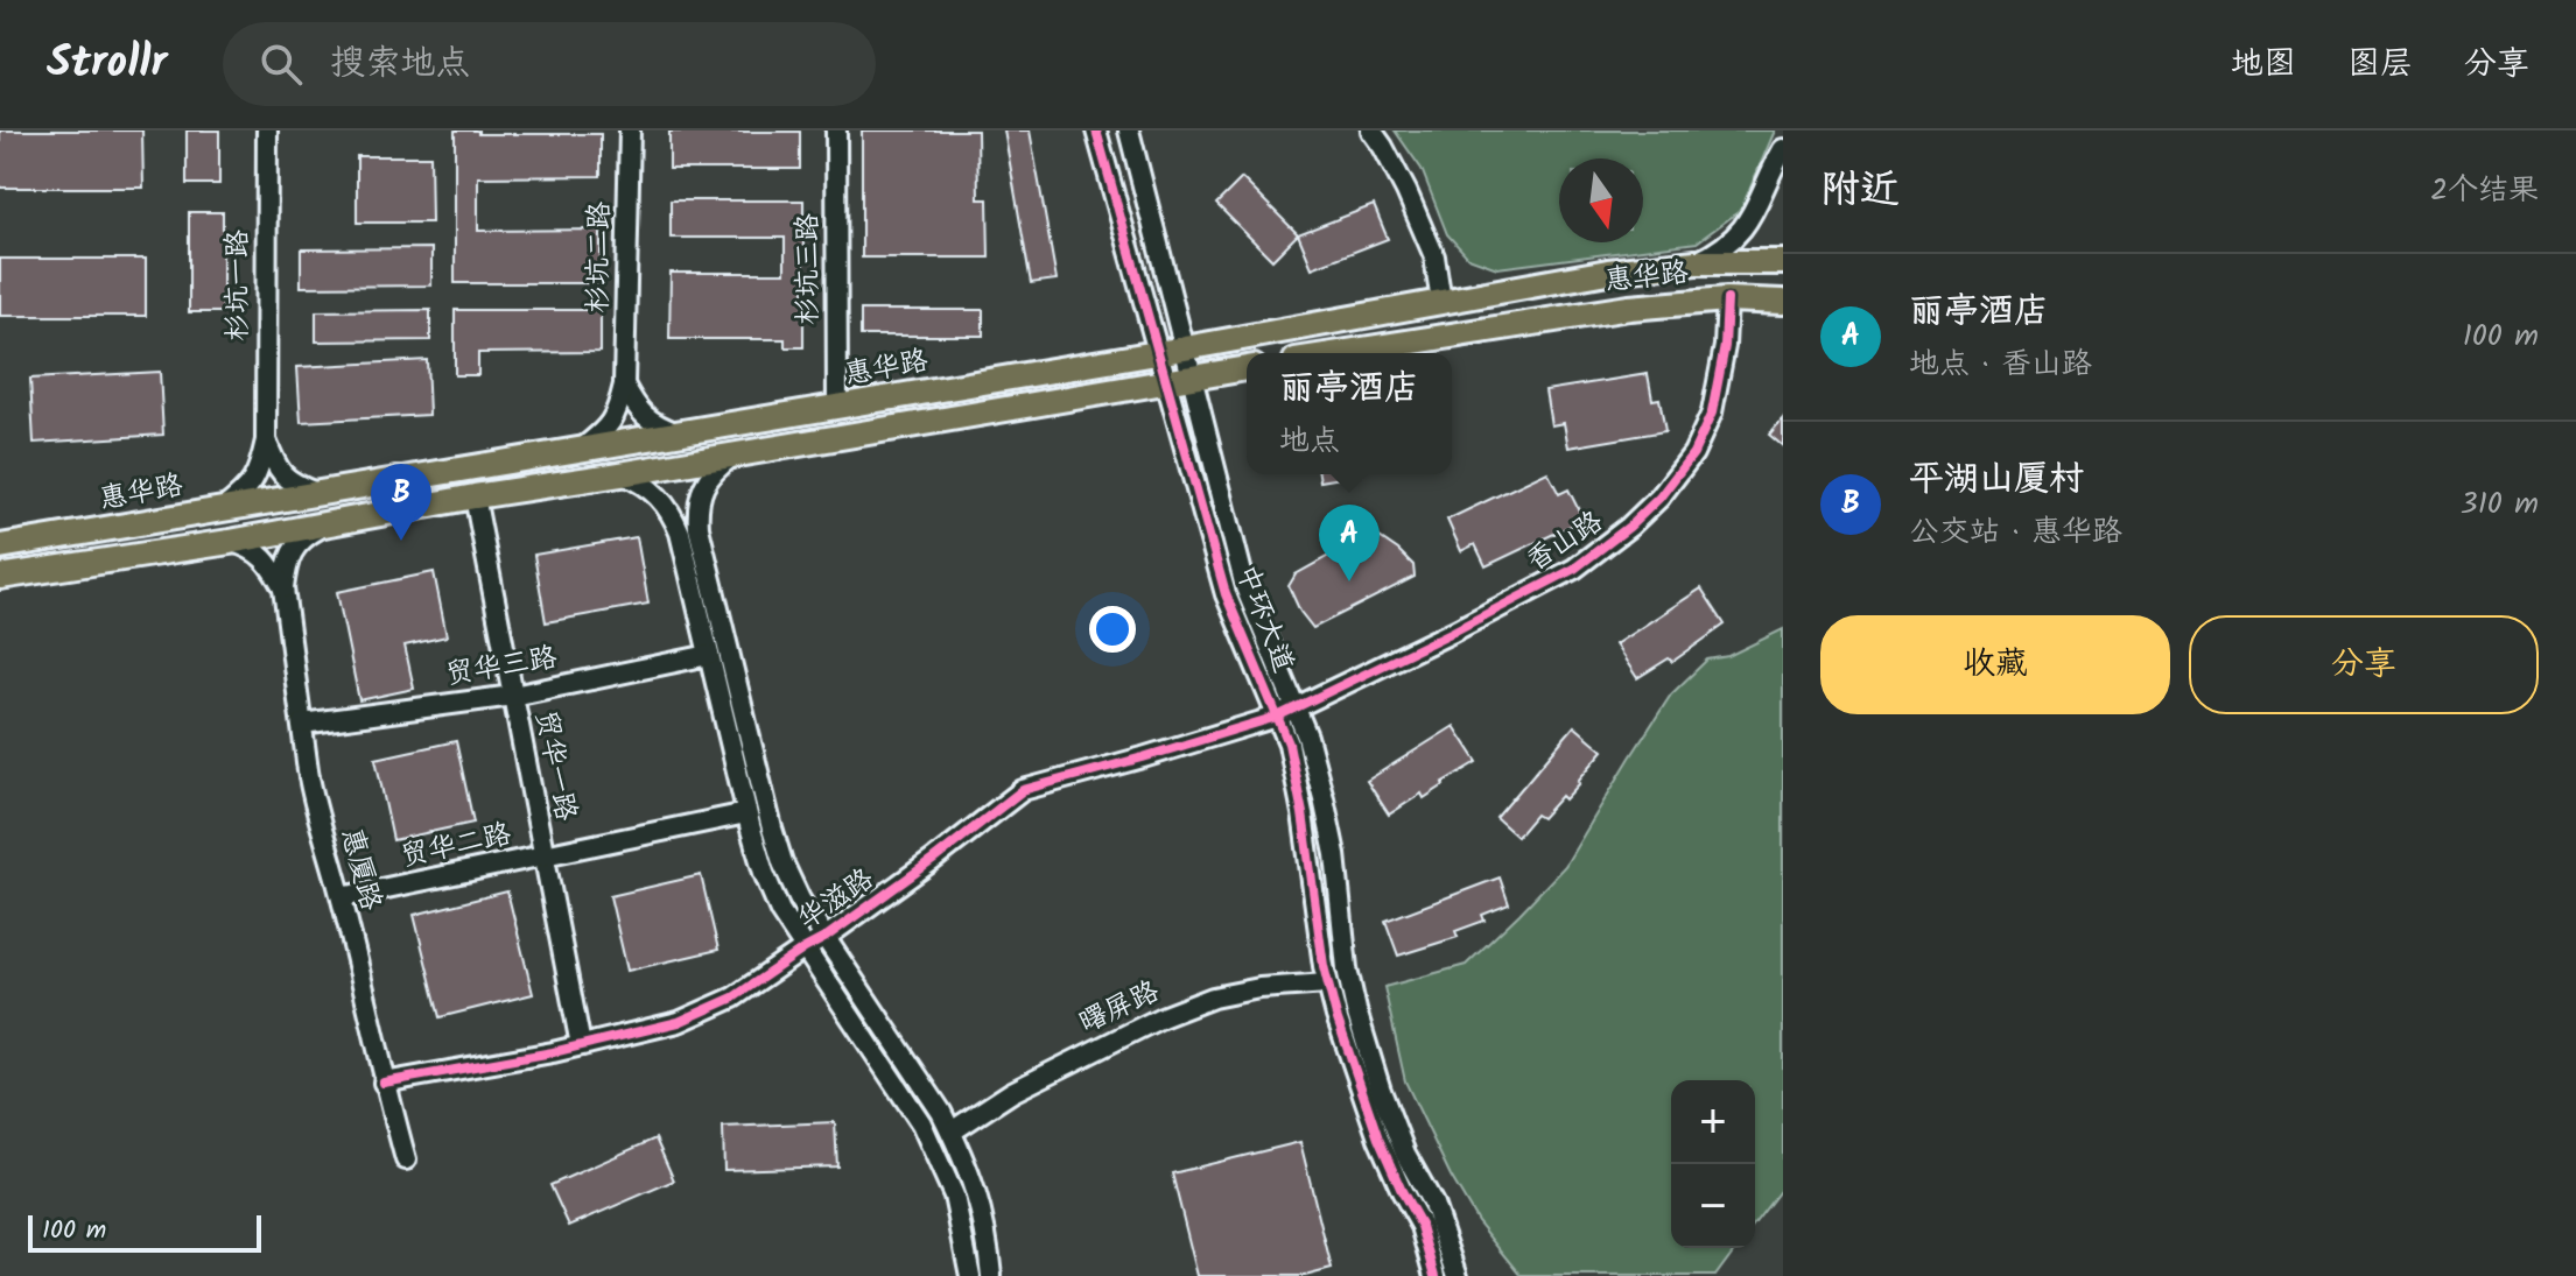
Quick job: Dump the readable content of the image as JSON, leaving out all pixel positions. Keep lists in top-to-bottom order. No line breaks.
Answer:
{"streets":{"main road":["惠华路"],"street":["杉坑二路","杉坑三路","杉坑一路","香山路","中环大道","贸华三路","贸华一路","贸华二路","惠厦路","华滋路","曙屏路"]},"crossings":[["杉坑三路","惠华路"],["惠华路","香山路"],["惠华路","中环大道"],["香山路","中环大道"],["香山路","华滋路"],["中环大道","华滋路"],["中环大道","曙屏路"],["贸华三路","贸华一路"],["贸华三路","惠厦路"],["贸华一路","贸华二路"],["贸华一路","华滋路"],["贸华二路","惠厦路"],["惠厦路","华滋路"]],"scale_bar":"100 m","north":"bottom","page":{"header":"Strollr","search":"搜索地点","nav":["地图","图层","分享"],"heading":["附近","2个结果"],"list":[{"mark":"A","name":"丽亭酒店","note":"地点 · 香山路","value":"100 m"},{"mark":"B","name":"平湖山厦村","note":"公交站 · 惠华路","value":"310 m"}],"popup":["丽亭酒店","地点"],"pins":["B","A"],"buttons":["收藏","分享"],"map_buttons":["+","−"],"scale":"100 m"}}
